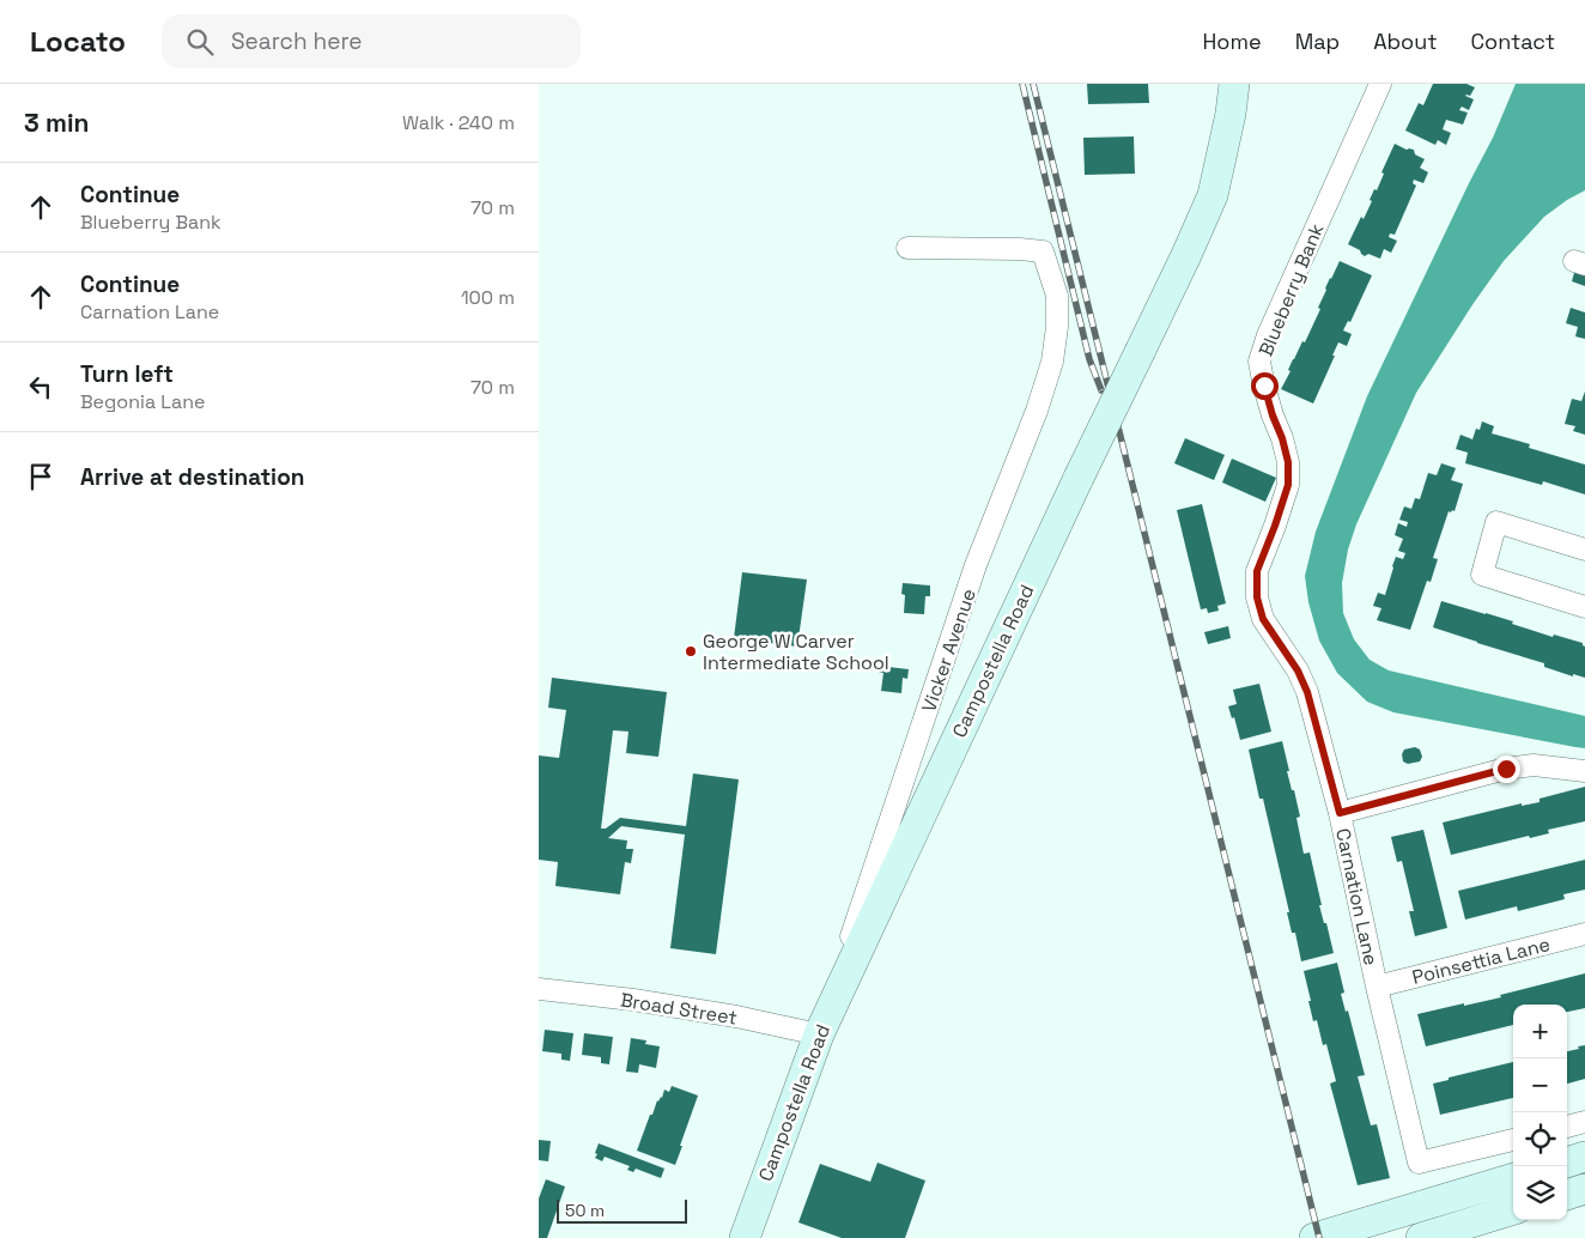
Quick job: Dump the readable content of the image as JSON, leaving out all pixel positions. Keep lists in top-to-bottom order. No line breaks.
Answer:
{"streets":{"main road":["Campostella Road"],"street":["Blueberry Bank","Vicker Avenue","Carnation Lane","Poinsettia Lane","Broad Street"]},"crossings":[["Blueberry Bank","Carnation Lane"],["Vicker Avenue","Campostella Road"],["Vicker Avenue","Broad Street"],["Campostella Road","Broad Street"],["Carnation Lane","Poinsettia Lane"]],"places":["George W Carver Intermediate School"],"scale_bar":"50 m","page":{"header":"Locato","search":"Search here","nav":["Home","Map","About","Contact"],"heading":["3 min","Walk · 240 m"],"list":[["Continue","Blueberry Bank","70 m"],["Continue","Carnation Lane","100 m"],["Turn left","Begonia Lane","70 m"],"Arrive at destination"],"map_buttons":["+","−"],"scale":"50 m"}}
